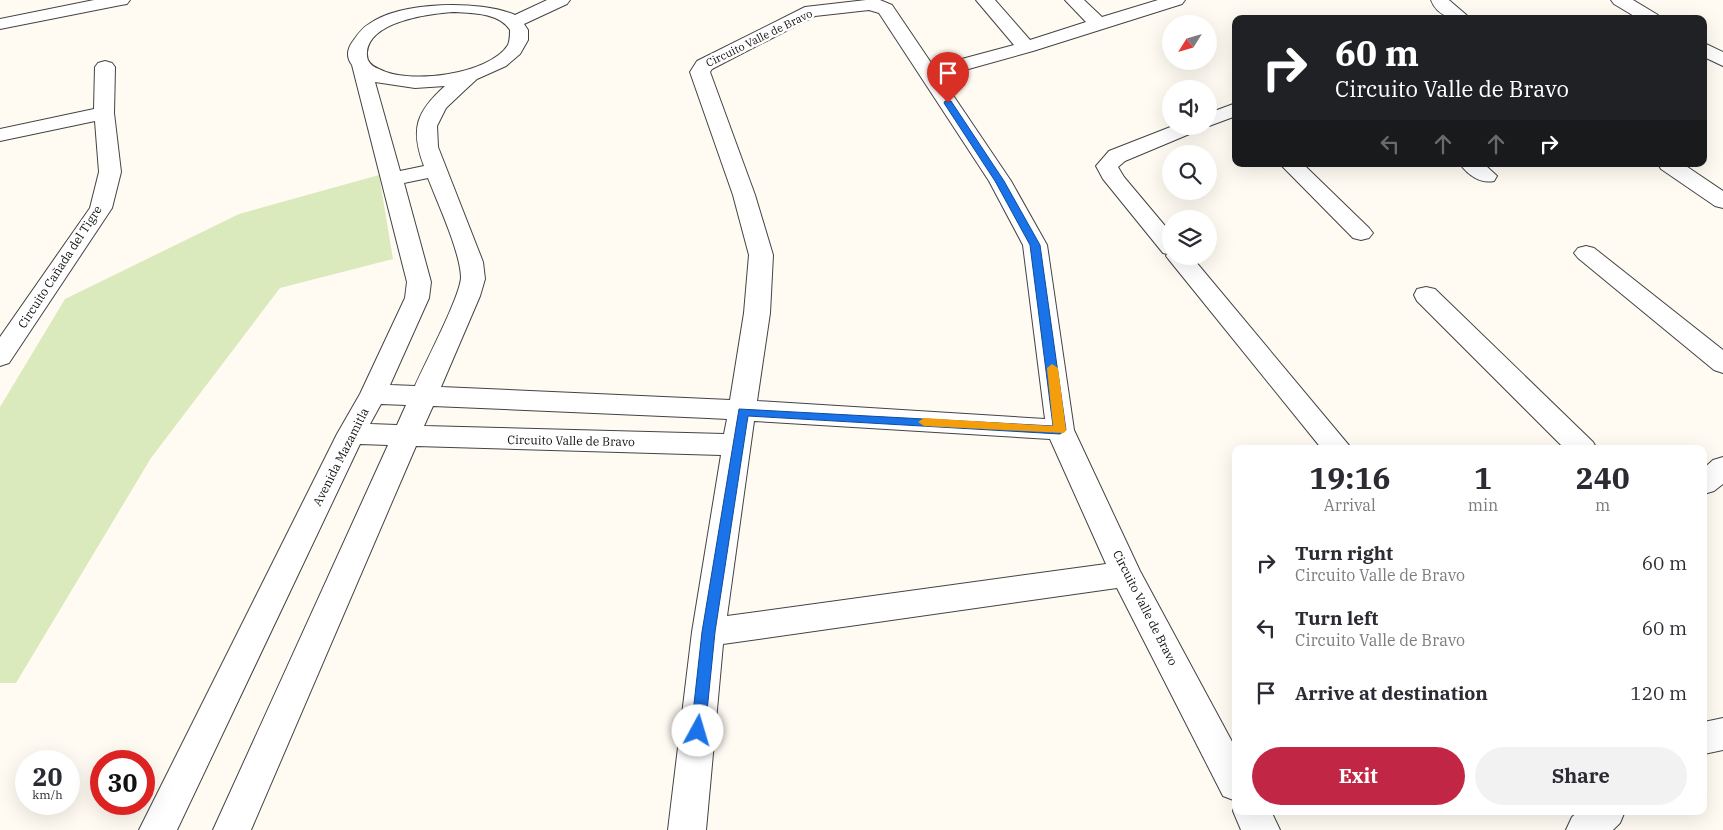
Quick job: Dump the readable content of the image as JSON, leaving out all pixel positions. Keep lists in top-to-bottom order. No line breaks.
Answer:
{"streets":{"street":["Circuito Valle de Bravo","Circuito Cañada del Tigre","Avenida Mazamitla"]},"crossings":[["Circuito Valle de Bravo","Avenida Mazamitla"]],"north":"bottom left","page":{"turn":["60 m","Circuito Valle de Bravo"],"eta":["19:16","Arrival","1","min","240","m"],"list":[{"name":"Turn right","note":"Circuito Valle de Bravo","value":"60 m"},{"name":"Turn left","note":"Circuito Valle de Bravo","value":"60 m"},{"name":"Arrive at destination","value":"120 m"}],"buttons":["Exit","Share"],"speed":"20 km/h","limit":"30"}}
